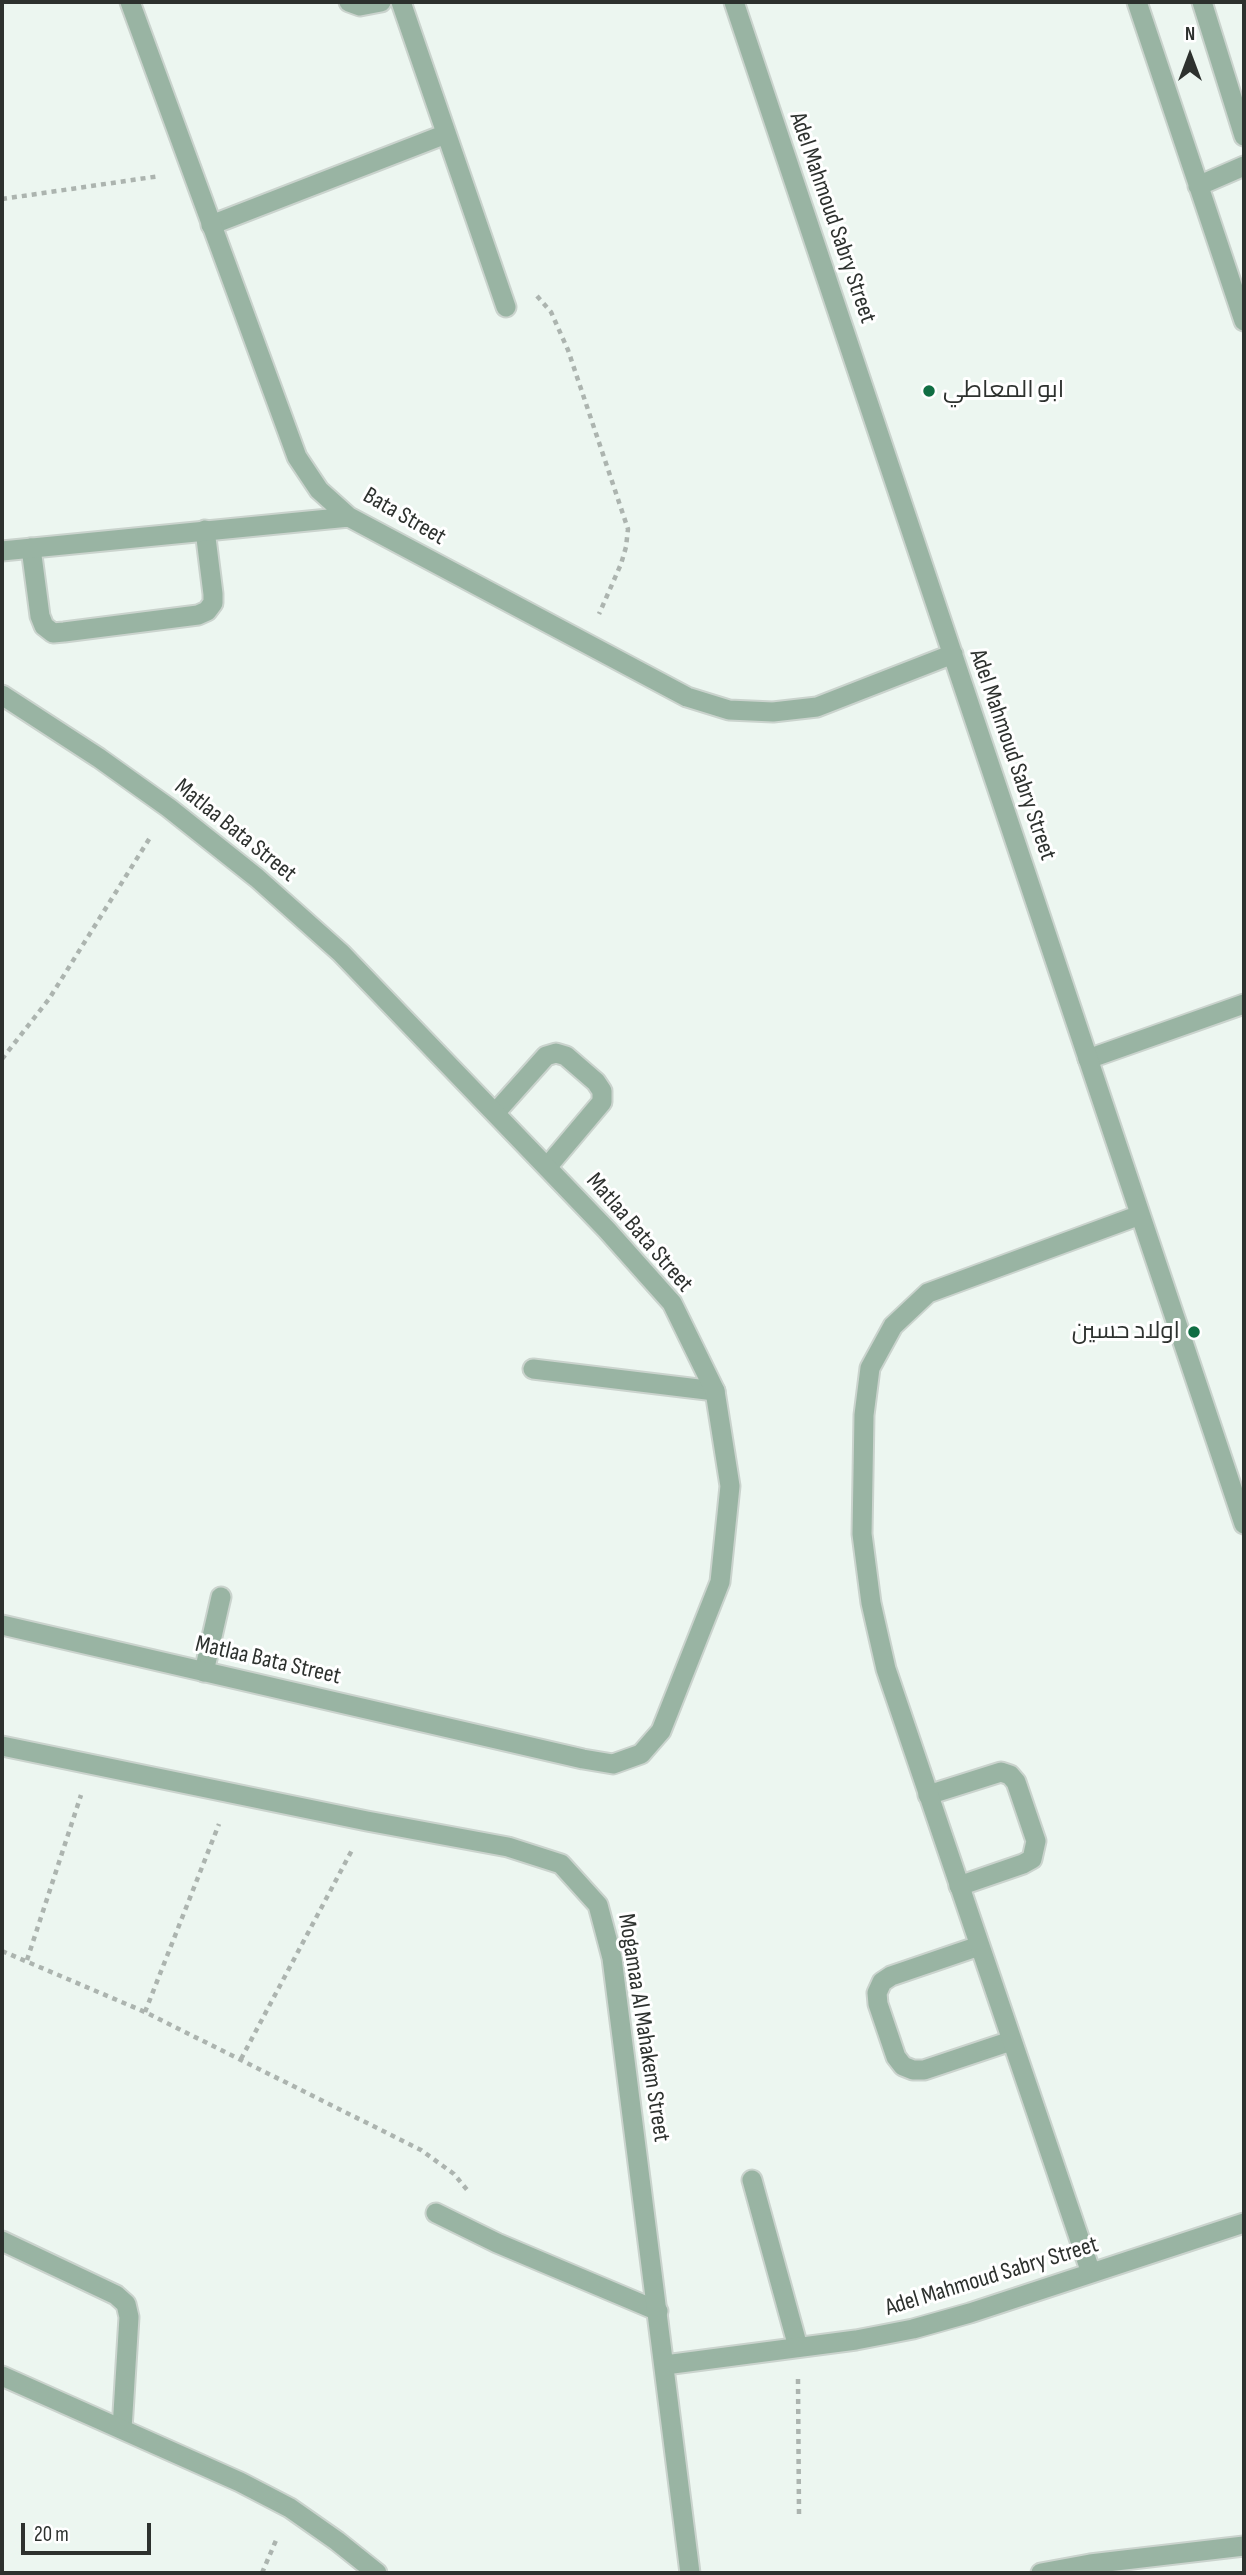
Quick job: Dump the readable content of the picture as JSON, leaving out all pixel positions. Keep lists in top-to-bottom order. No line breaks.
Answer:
{"streets":{"street":["Adel Mahmoud Sabry Street","Bata Street","Matlaa Bata Street","Mogamaa Al Mahakem Street"]},"crossings":[["Adel Mahmoud Sabry Street","Bata Street"],["Adel Mahmoud Sabry Street","Mogamaa Al Mahakem Street"]],"places":["ابو المعاطي","اولاد حسين"],"scale_bar":"20 m","north":"top"}
